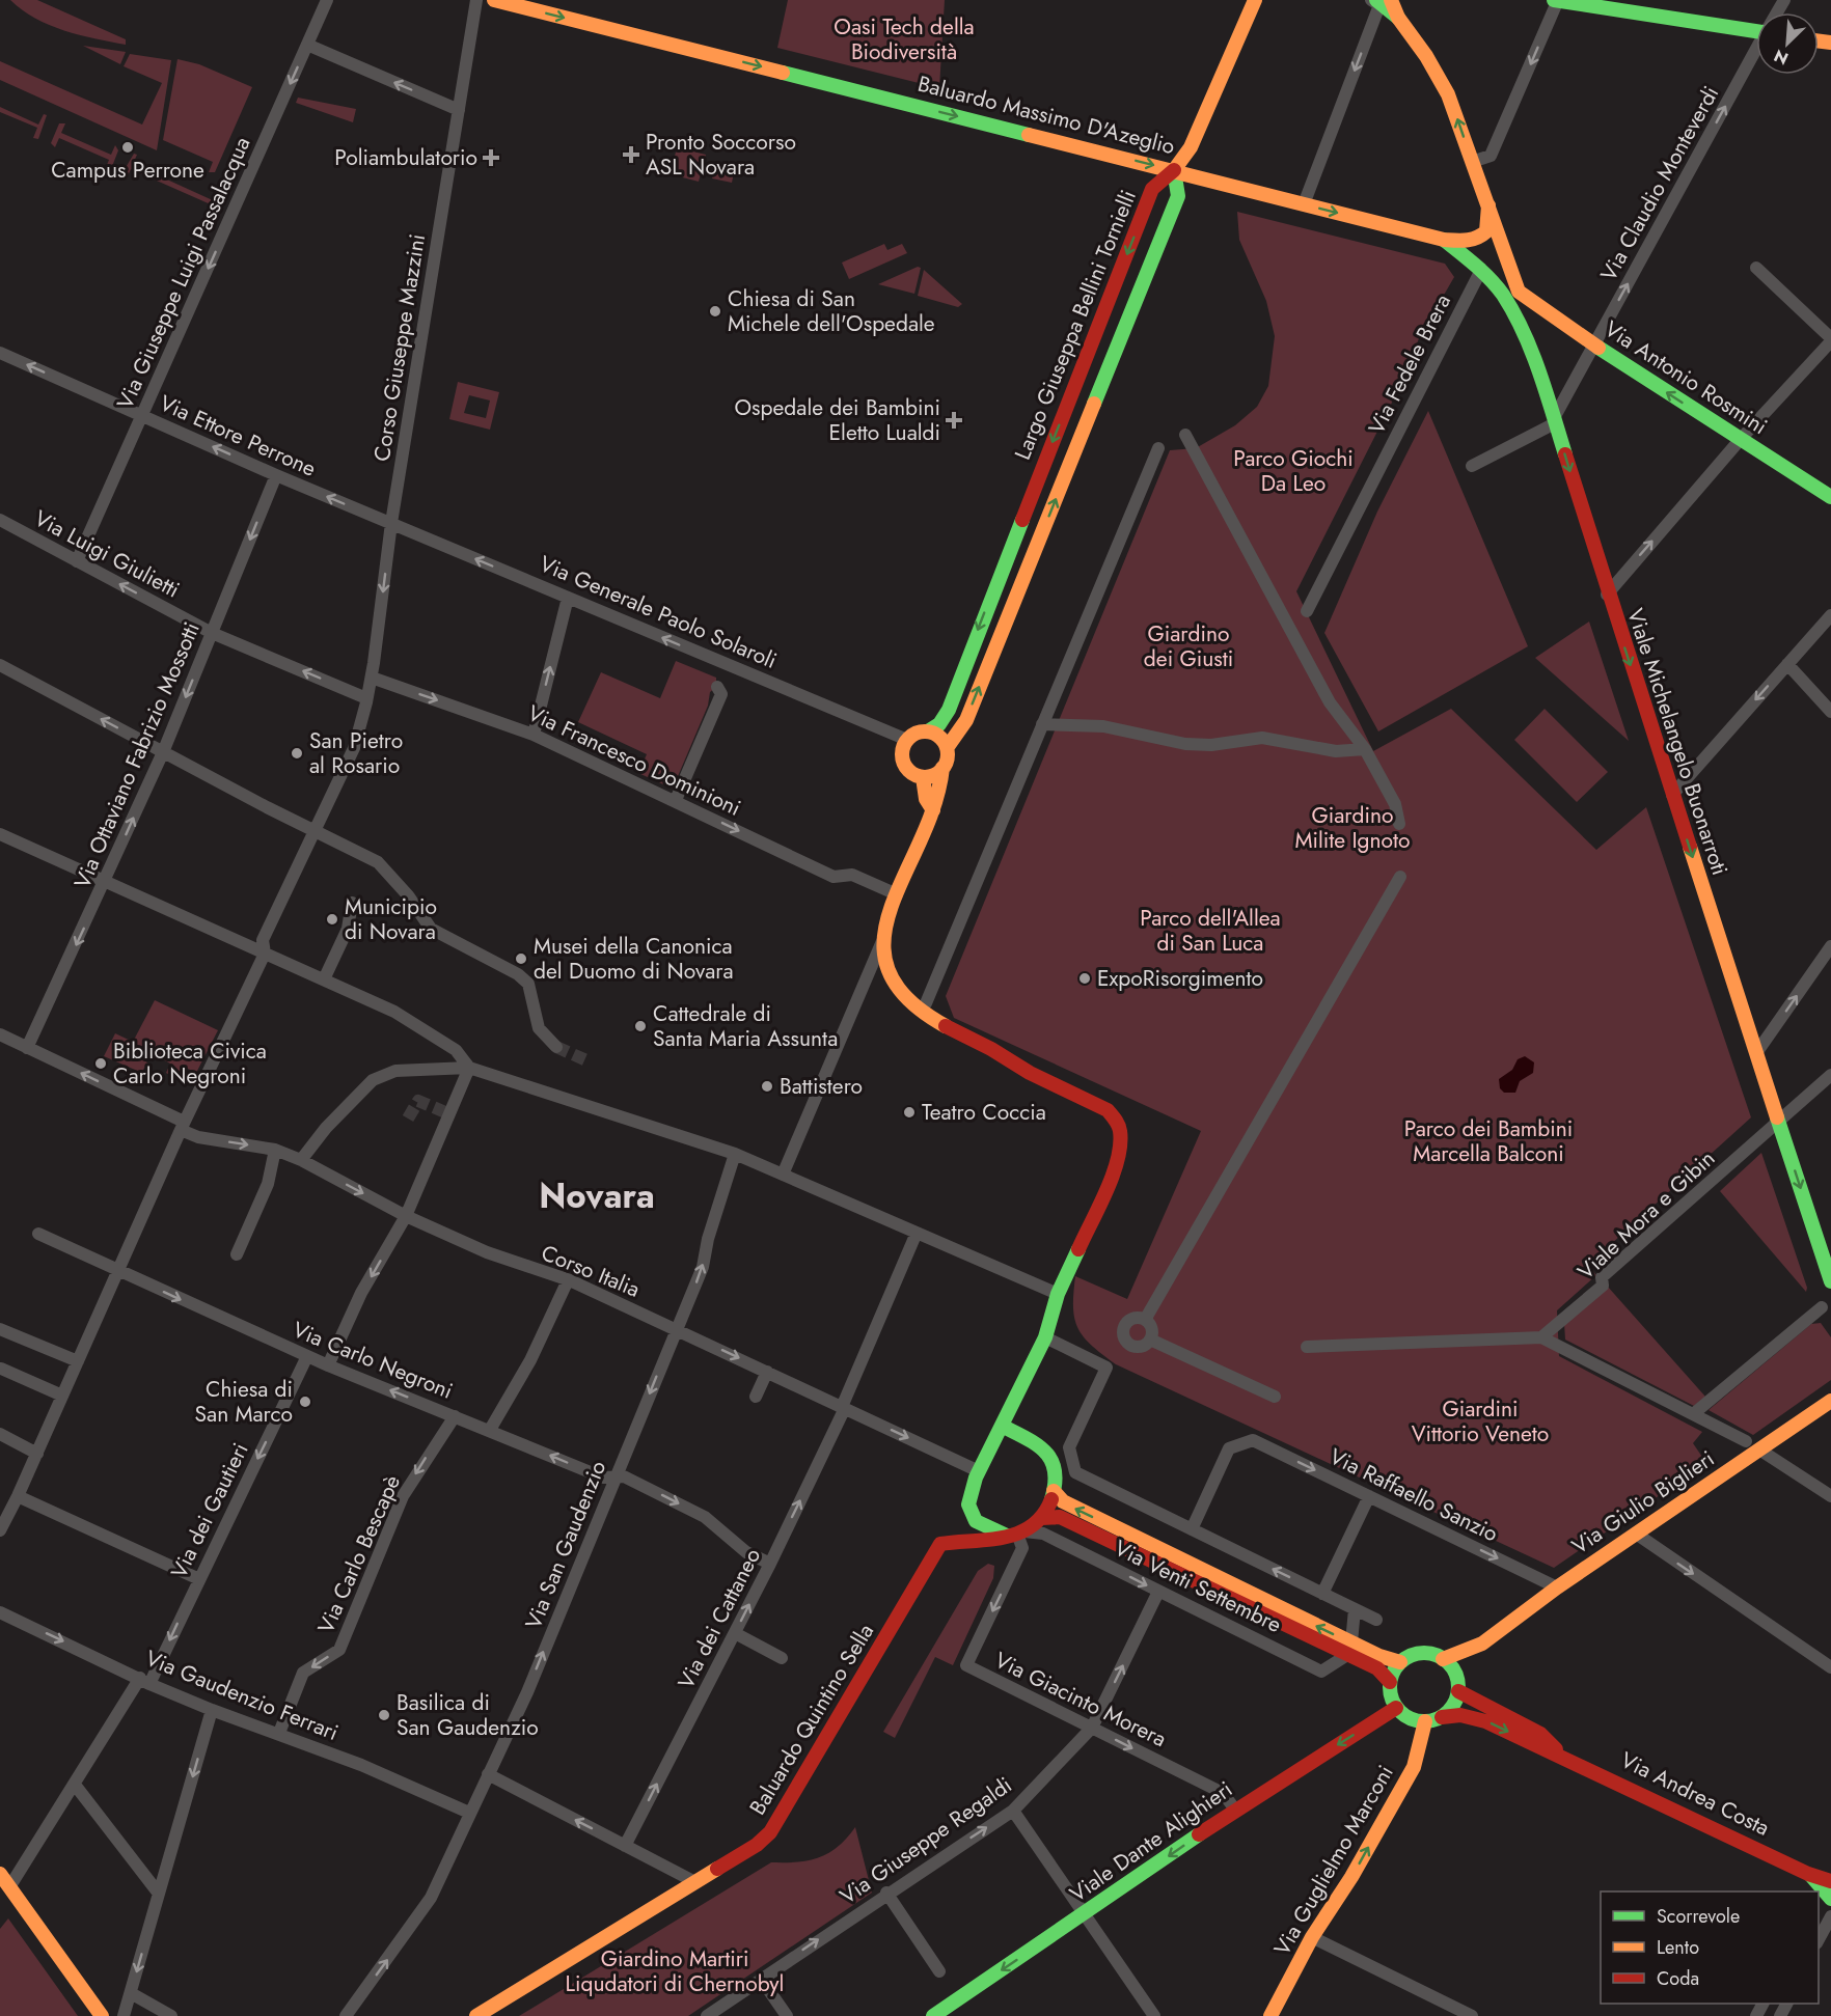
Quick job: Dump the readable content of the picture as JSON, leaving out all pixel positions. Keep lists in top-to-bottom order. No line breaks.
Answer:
{"streets":{"street":["Baluardo Massimo D'Azeglio","Via Claudio Monteverdi","Via Giuseppe Luigi Passalacqua","Largo Giuseppa Bellini Tornielli","Corso Giuseppe Mazzini","Via Fedele Brera","Via Antonio Rosmini","Via Ettore Perrone","Via Luigi Giulietti","Via Generale Paolo Solaroli","Viale Michelangelo Buonarroti","Via Ottaviano Fabrizio Mossotti","Via Francesco Dominioni","Viale Mora e Gibin","Corso Italia","Via Carlo Negroni","Via Raffaello Sanzio","Via Giulio Biglieri","Via dei Gautieri","Via San Gaudenzio","Via Carlo Bescapè","Via Venti Settembre","Via dei Cattaneo","Via Gaudenzio Ferrari","Via Giacinto Morera","Baluardo Quintino Sella","Via Andrea Costa","Via Giuseppe Regaldi","Viale Dante Alighieri","Via Guglielmo Marconi"]},"crossings":[["Baluardo Massimo D'Azeglio","Largo Giuseppa Bellini Tornielli"],["Baluardo Massimo D'Azeglio","Via Antonio Rosmini"],["Baluardo Massimo D'Azeglio","Viale Michelangelo Buonarroti"],["Via Claudio Monteverdi","Via Antonio Rosmini"],["Via Claudio Monteverdi","Viale Michelangelo Buonarroti"],["Via Giuseppe Luigi Passalacqua","Via Ettore Perrone"],["Via Giuseppe Luigi Passalacqua","Via Luigi Giulietti"],["Largo Giuseppa Bellini Tornielli","Via Generale Paolo Solaroli"],["Corso Giuseppe Mazzini","Via Ettore Perrone"],["Corso Giuseppe Mazzini","Via Luigi Giulietti"],["Corso Giuseppe Mazzini","Via Generale Paolo Solaroli"],["Corso Giuseppe Mazzini","Via Francesco Dominioni"],["Via Fedele Brera","Viale Michelangelo Buonarroti"],["Via Ettore Perrone","Via Generale Paolo Solaroli"],["Via Ettore Perrone","Via Ottaviano Fabrizio Mossotti"],["Via Luigi Giulietti","Via Ottaviano Fabrizio Mossotti"],["Viale Michelangelo Buonarroti","Viale Mora e Gibin"],["Via Ottaviano Fabrizio Mossotti","Corso Italia"],["Corso Italia","Via San Gaudenzio"],["Corso Italia","Via Venti Settembre"],["Corso Italia","Via dei Cattaneo"],["Corso Italia","Via Giacinto Morera"],["Corso Italia","Baluardo Quintino Sella"],["Via Carlo Negroni","Via dei Gautieri"],["Via Carlo Negroni","Via San Gaudenzio"],["Via Carlo Negroni","Via Carlo Bescapè"],["Via Carlo Negroni","Via dei Cattaneo"],["Via Raffaello Sanzio","Via Giulio Biglieri"],["Via Giulio Biglieri","Via Venti Settembre"],["Via Giulio Biglieri","Via Andrea Costa"],["Via Giulio Biglieri","Viale Dante Alighieri"],["Via Giulio Biglieri","Via Guglielmo Marconi"],["Via dei Gautieri","Via Gaudenzio Ferrari"],["Via San Gaudenzio","Via Gaudenzio Ferrari"],["Via Carlo Bescapè","Via Gaudenzio Ferrari"],["Via Venti Settembre","Via Giacinto Morera"],["Via Venti Settembre","Baluardo Quintino Sella"],["Via Venti Settembre","Via Andrea Costa"],["Via Venti Settembre","Via Giuseppe Regaldi"],["Via Venti Settembre","Viale Dante Alighieri"],["Via Venti Settembre","Via Guglielmo Marconi"],["Via Giacinto Morera","Baluardo Quintino Sella"],["Via Giacinto Morera","Via Giuseppe Regaldi"],["Via Giacinto Morera","Viale Dante Alighieri"],["Via Andrea Costa","Viale Dante Alighieri"],["Via Andrea Costa","Via Guglielmo Marconi"],["Viale Dante Alighieri","Via Guglielmo Marconi"]],"one_way":["Baluardo Massimo D'Azeglio","Via Claudio Monteverdi","Via Giuseppe Luigi Passalacqua","Via Antonio Rosmini","Via Ettore Perrone","Via Luigi Giulietti","Via Generale Paolo Solaroli","Viale Michelangelo Buonarroti","Via Francesco Dominioni","Via dei Gautieri","Via Carlo Bescapè","Via dei Cattaneo","Via Giuseppe Regaldi","Viale Dante Alighieri","Via Guglielmo Marconi"],"districts":["Novara"],"parks":["Oasi Tech della Biodiversità","Parco Giochi Da Leo","Giardino dei Giusti","Giardino Milite Ignoto","Parco dell'Allea di San Luca","Parco dei Bambini Marcella Balconi","Giardini Vittorio Veneto","Giardino Martiri Liqudatori di Chernobyl"],"places":{"other":["Campus Perrone","Chiesa di San Michele dell'Ospedale","San Pietro al Rosario","Municipio di Novara","Musei della Canonica del Duomo di Novara","ExpoRisorgimento","Cattedrale di Santa Maria Assunta","Biblioteca Civica Carlo Negroni","Battistero","Teatro Coccia","Chiesa di San Marco","Basilica di San Gaudenzio"],"health":["Pronto Soccorso ASL Novara","Poliambulatorio","Ospedale dei Bambini Eletto Lualdi"]},"legend":["Scorrevole","Lento","Coda"],"north":"bottom left"}
